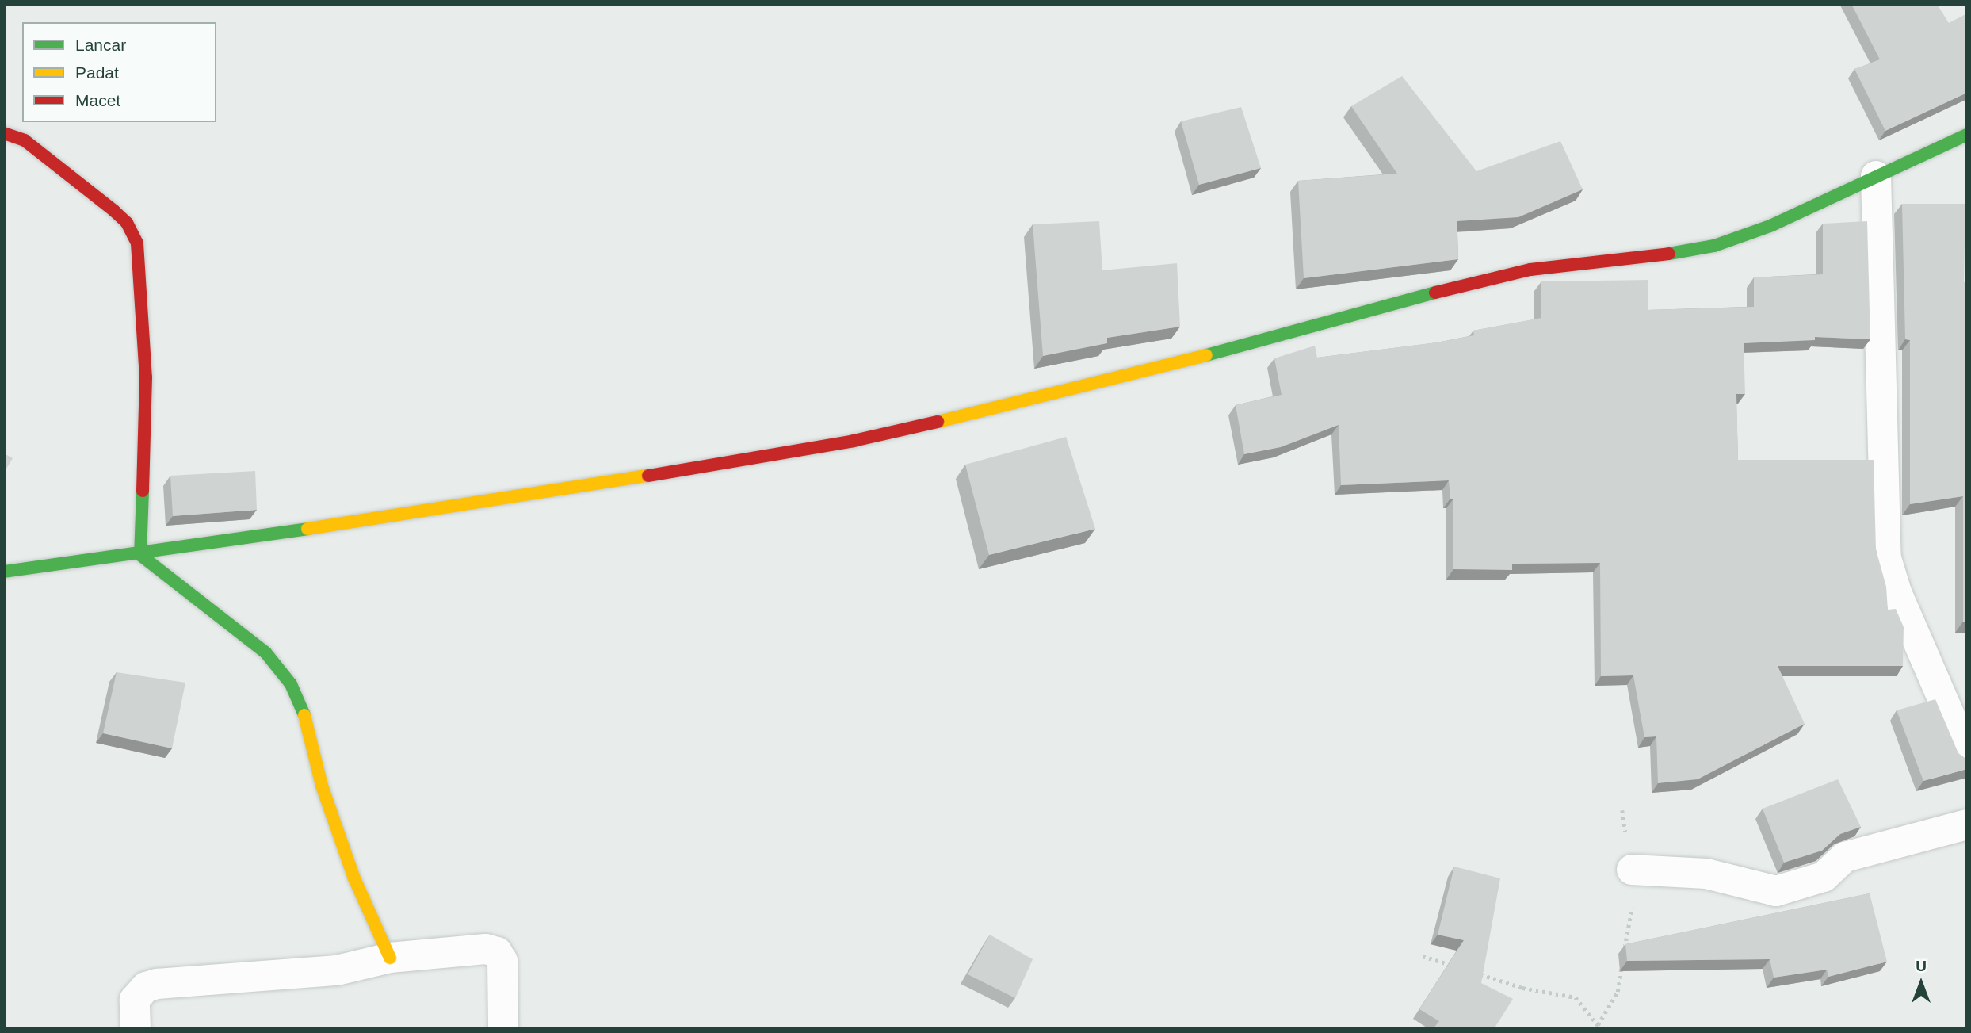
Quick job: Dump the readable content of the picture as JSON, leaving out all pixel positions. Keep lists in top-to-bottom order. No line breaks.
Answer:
{"legend":["Lancar","Padat","Macet"],"north":"top"}
